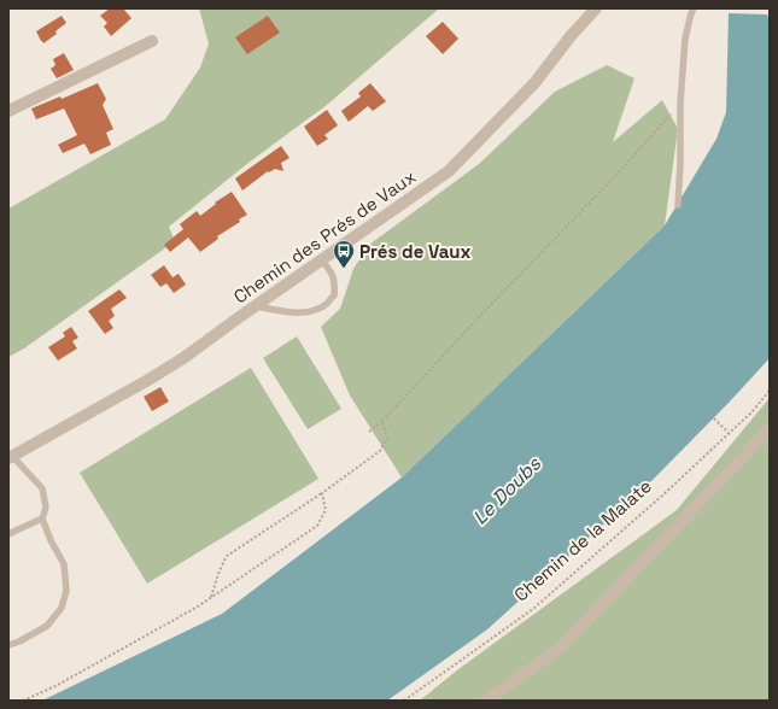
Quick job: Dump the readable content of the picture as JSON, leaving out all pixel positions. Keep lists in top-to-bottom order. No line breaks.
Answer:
{"streets":{"street":["Chemin des Prés de Vaux"],"path":["Chemin de la Malate"]},"water":["Le Doubs"],"places":{"bus stop":["Prés de Vaux"]}}
